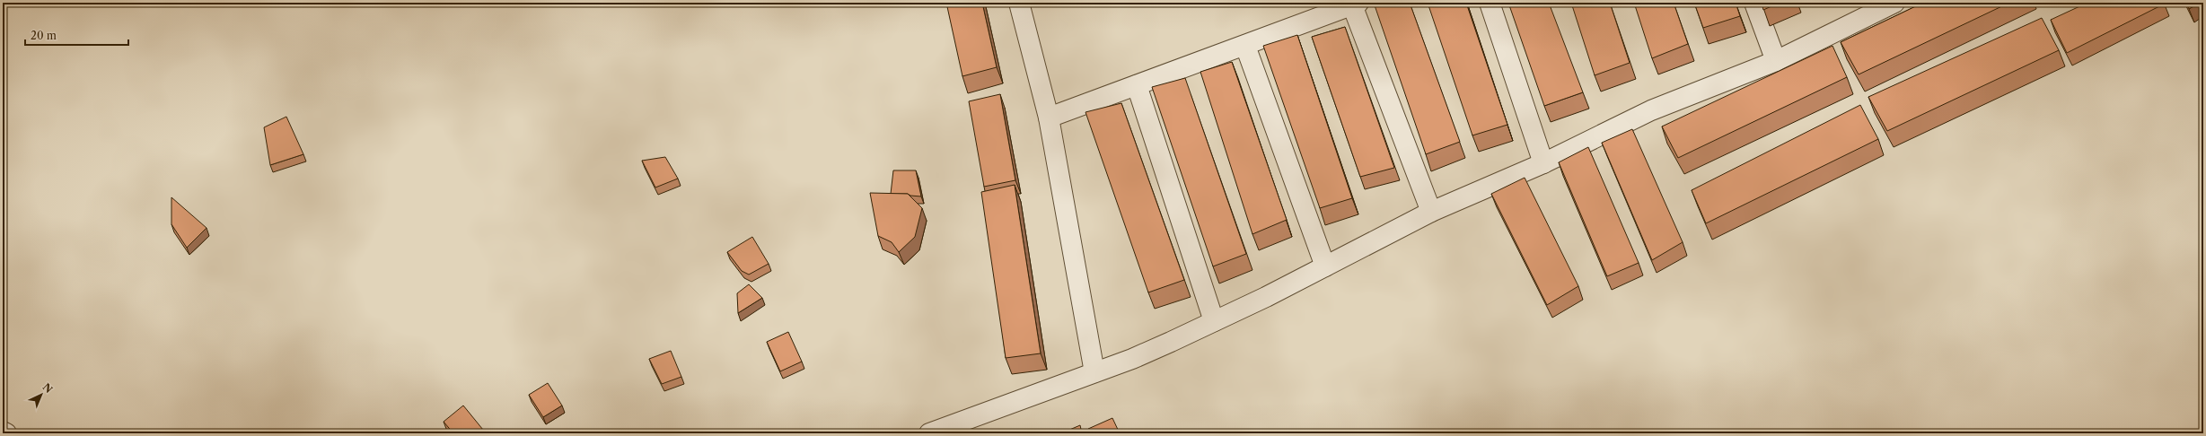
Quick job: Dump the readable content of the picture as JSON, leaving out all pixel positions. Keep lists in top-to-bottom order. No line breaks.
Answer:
{"scale_bar":"20 m","north":"top right"}
